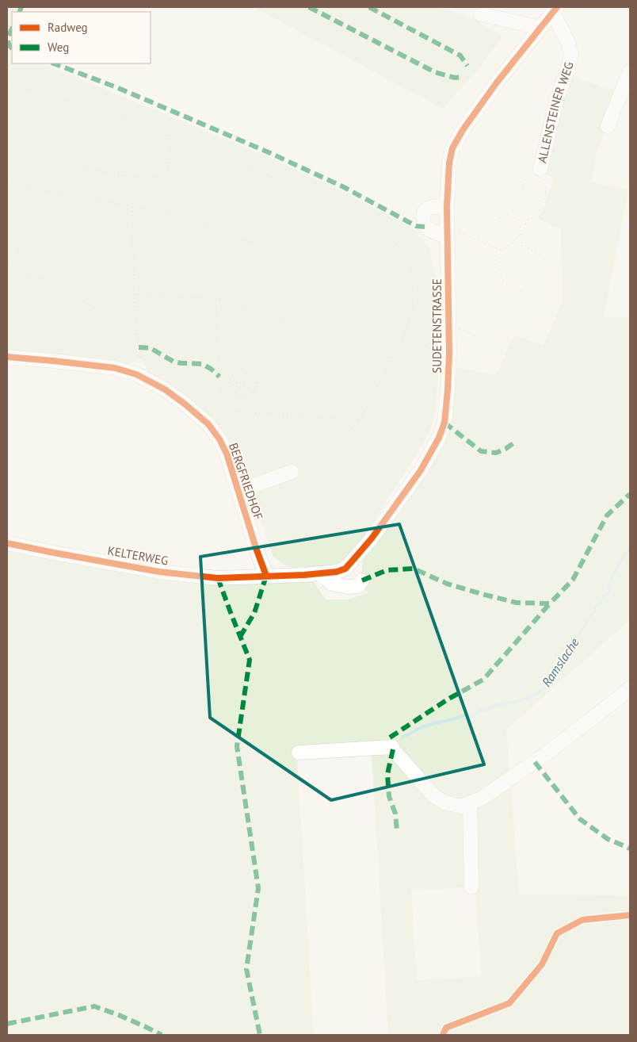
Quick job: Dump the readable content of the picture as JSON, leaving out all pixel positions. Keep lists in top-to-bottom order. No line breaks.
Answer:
{"streets":{"street":["ALLENSTEINER WEG","SUDETENSTRASSE","BERGFRIEDHOF","KELTERWEG"]},"crossings":[["ALLENSTEINER WEG","SUDETENSTRASSE"],["SUDETENSTRASSE","BERGFRIEDHOF"],["SUDETENSTRASSE","KELTERWEG"],["BERGFRIEDHOF","KELTERWEG"]],"water":["Ramslache"],"legend":["Radweg","Weg"]}
